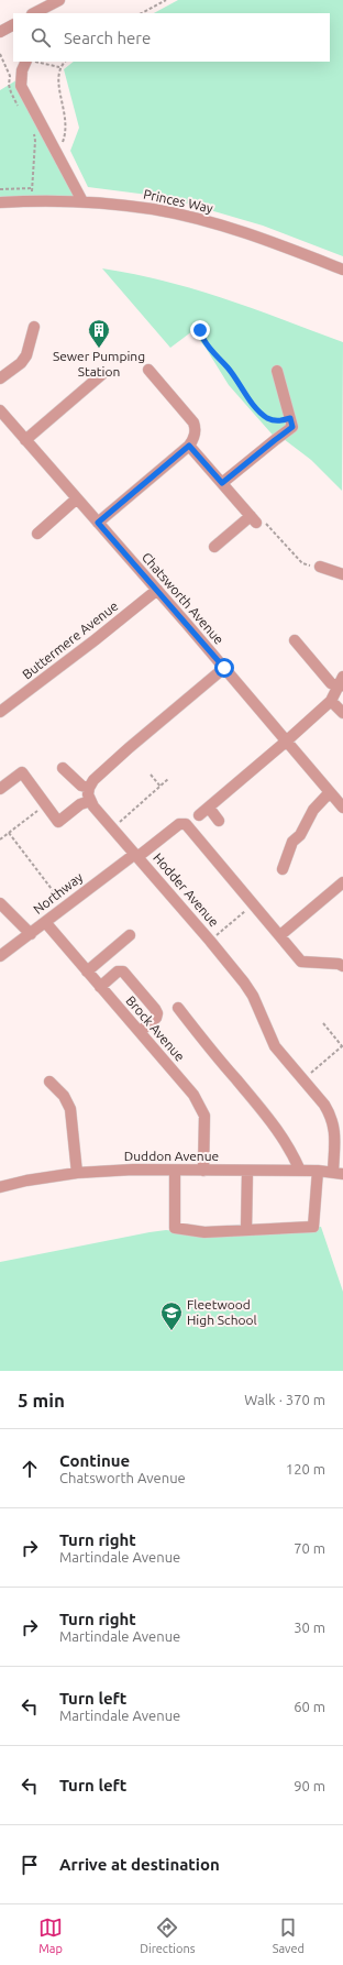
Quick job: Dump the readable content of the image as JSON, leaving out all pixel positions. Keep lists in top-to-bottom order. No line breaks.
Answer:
{"streets":{"street":["Princes Way","Chatsworth Avenue","Buttermere Avenue","Hodder Avenue","Northway","Brock Avenue","Duddon Avenue"]},"crossings":[["Chatsworth Avenue","Buttermere Avenue"],["Hodder Avenue","Northway"],["Hodder Avenue","Duddon Avenue"],["Northway","Brock Avenue"],["Brock Avenue","Duddon Avenue"]],"places":{"building":["Sewer Pumping Station"],"school or university":["Fleetwood High School"]},"page":{"search":"Search here","heading":["5 min","Walk · 370 m"],"list":[["Continue","Chatsworth Avenue","120 m"],["Turn right","Martindale Avenue","70 m"],["Turn right","Martindale Avenue","30 m"],["Turn left","Martindale Avenue","60 m"],["Turn left","90 m"],"Arrive at destination"],"nav":["Map","Directions","Saved"]}}
